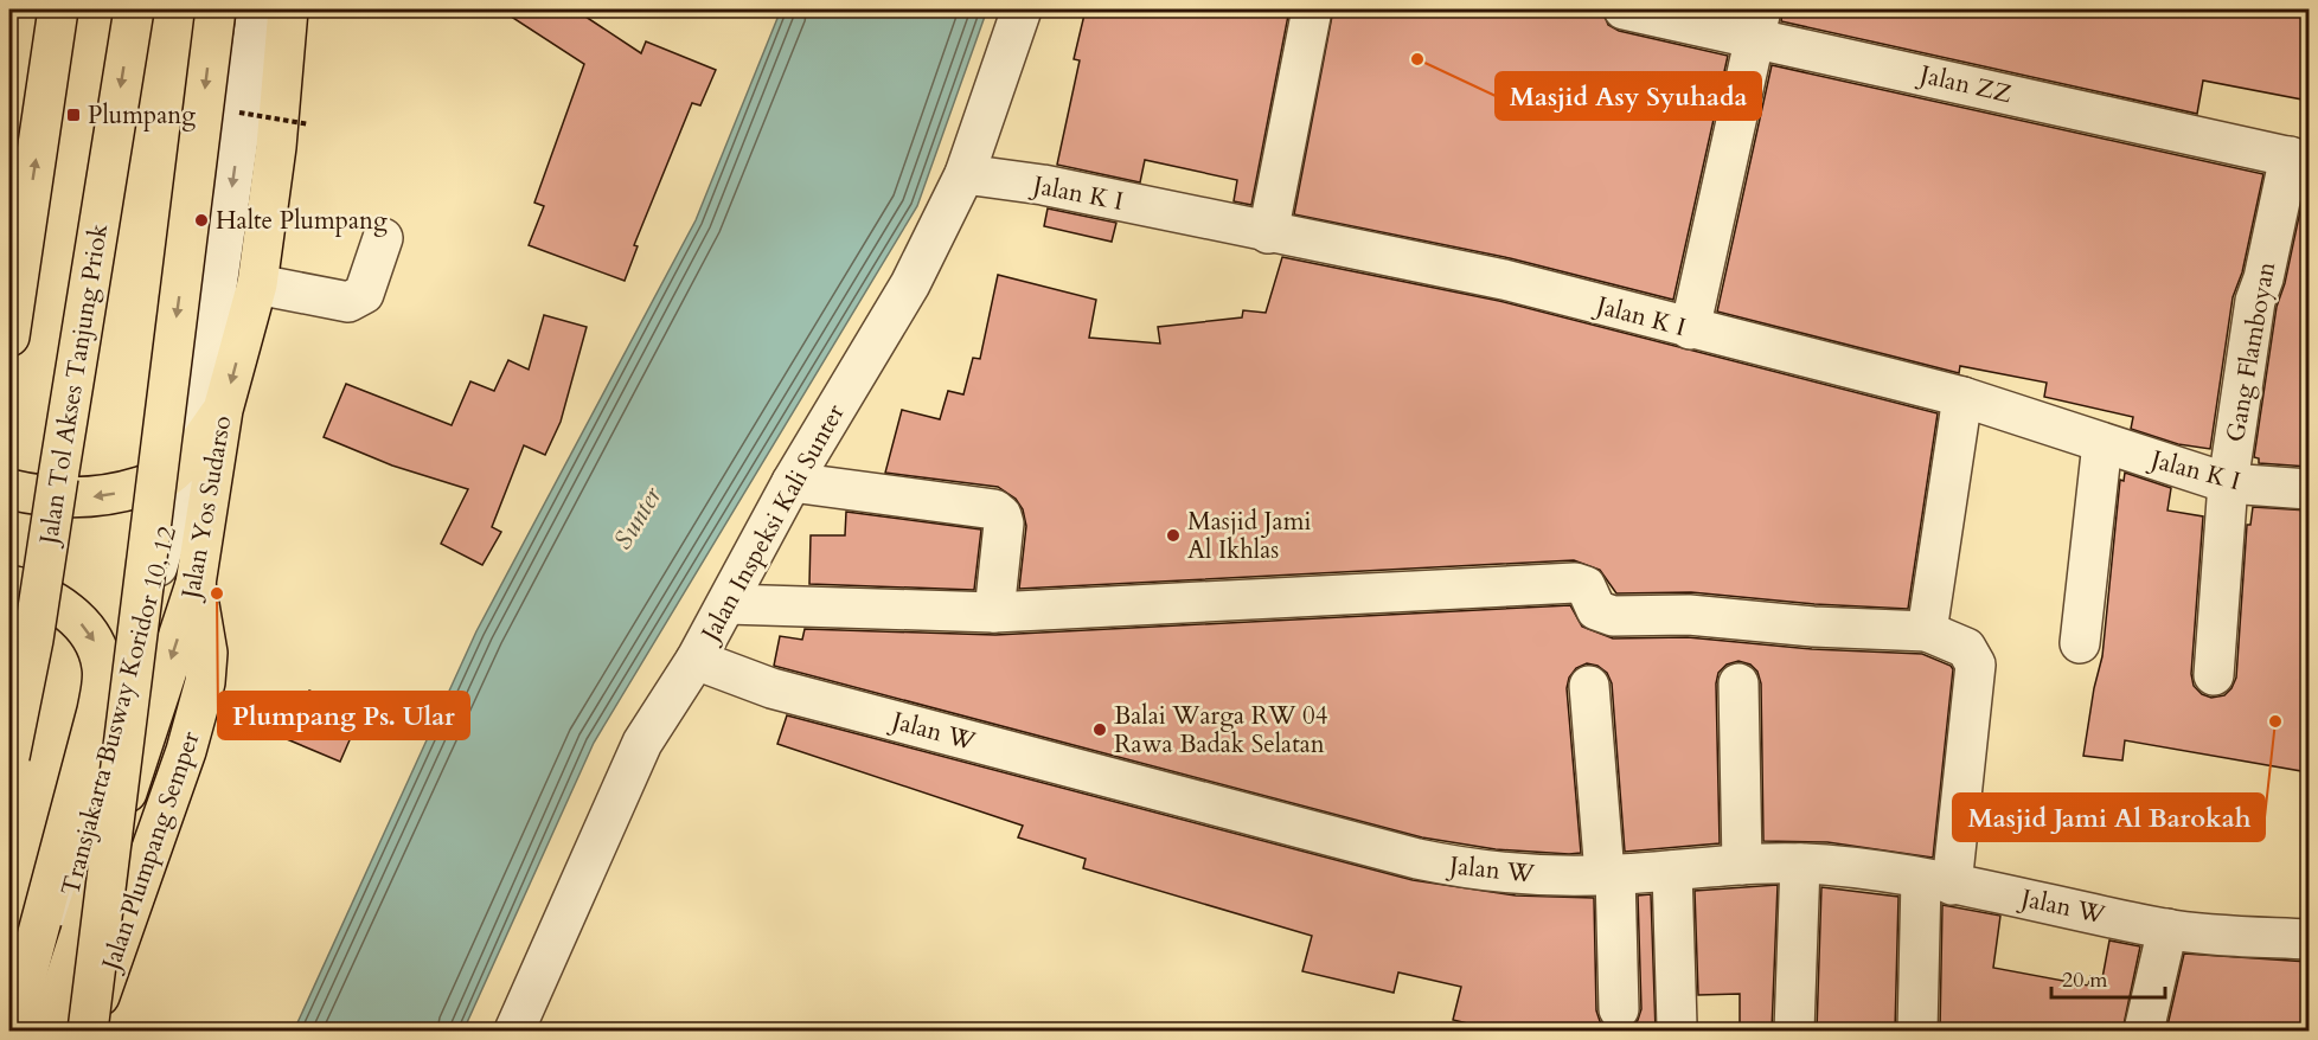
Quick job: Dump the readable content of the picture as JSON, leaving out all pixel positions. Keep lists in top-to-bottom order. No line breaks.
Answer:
{"streets":{"main road":["Jalan Tol Akses Tanjung Priok","Jalan Yos Sudarso","Jalan Plumpang Semper"],"street":["Jalan ZZ","Jalan K I","Gang Flamboyan","Jalan Inspeksi Kali Sunter","Transjakarta Busway Koridor 10, 12","Jalan W"]},"crossings":[["Jalan ZZ","Gang Flamboyan"],["Jalan K I","Gang Flamboyan"],["Jalan K I","Jalan Inspeksi Kali Sunter"],["Jalan Yos Sudarso","Jalan Plumpang Semper"],["Jalan Inspeksi Kali Sunter","Jalan W"]],"one_way":["Transjakarta Busway Koridor 10, 12"],"water":["Sunter"],"places":{"other":["Masjid Asy Syuhada","Halte Plumpang","Masjid Jami Al Ikhlas","Plumpang Ps. Ular","Masjid Jami Al Barokah","Balai Warga RW 04 Rawa Badak Selatan"],"transit":["Plumpang"]},"scale_bar":"20 m"}
